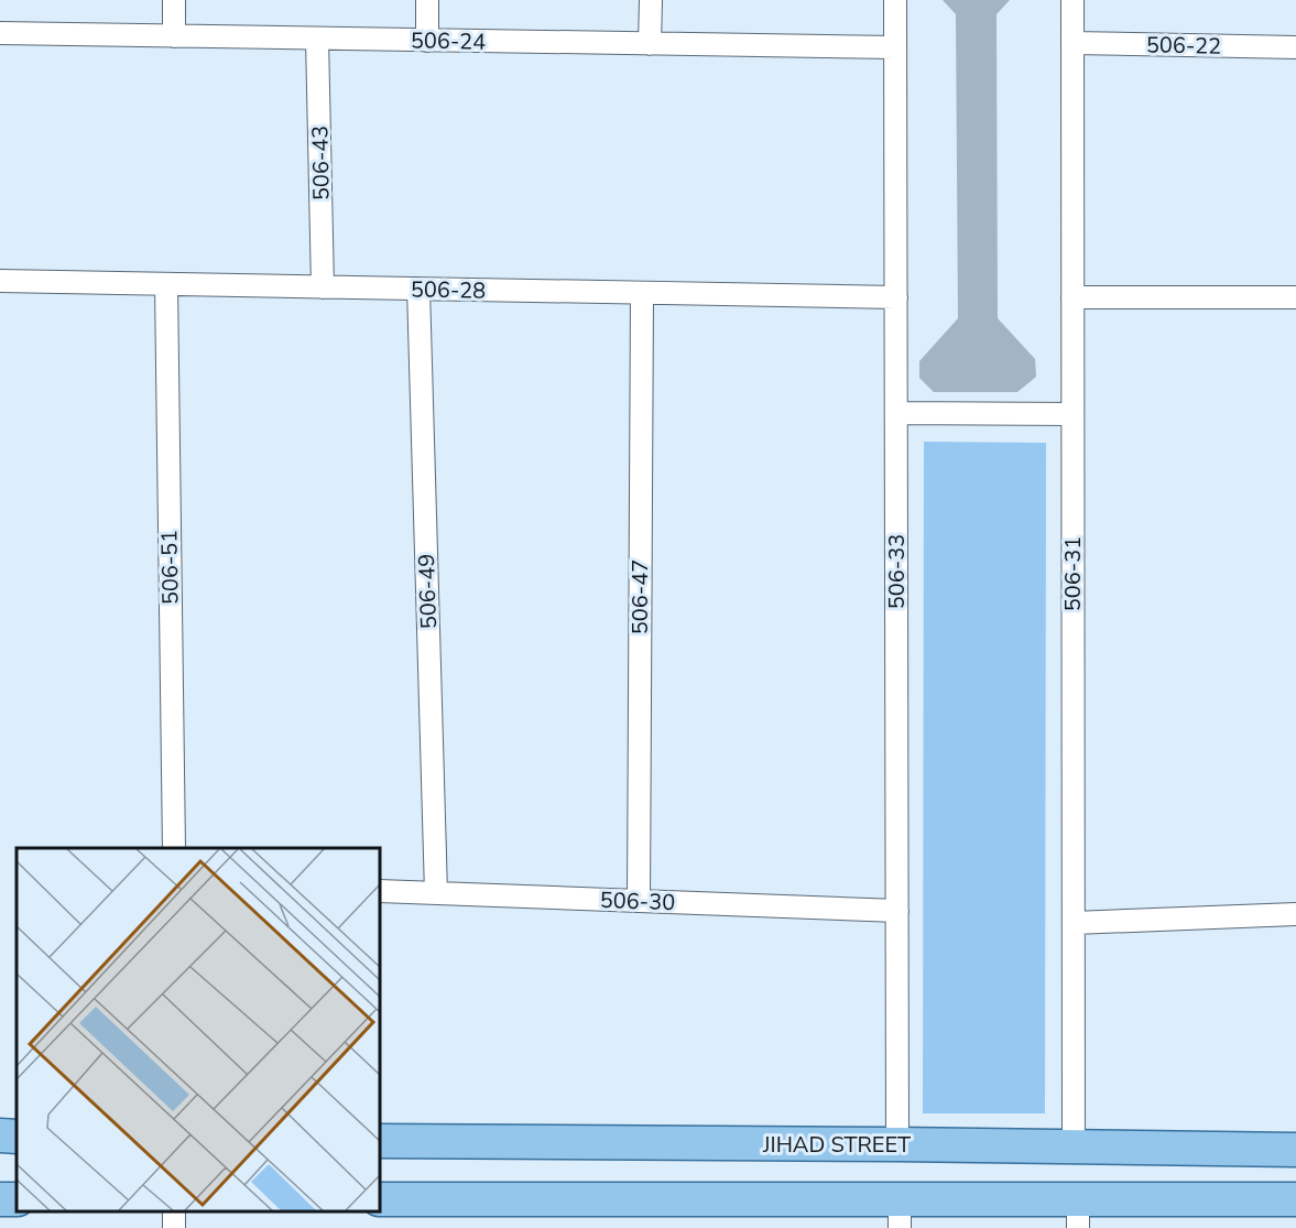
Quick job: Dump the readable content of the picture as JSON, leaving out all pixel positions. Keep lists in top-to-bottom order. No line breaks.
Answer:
{"streets":{"main road":["JIHAD STREET"],"street":["506-24","506-22","506-43","506-28","506-51","506-33","506-31","506-49","506-47","506-30"]},"crossings":[["506-24","506-43"],["506-24","506-33"],["506-22","506-31"],["506-43","506-28"],["506-28","506-51"],["506-28","506-33"],["506-28","506-49"],["506-28","506-47"],["506-33","506-30"],["506-33","JIHAD STREET"],["506-31","JIHAD STREET"],["506-49","506-30"],["506-47","506-30"]]}
